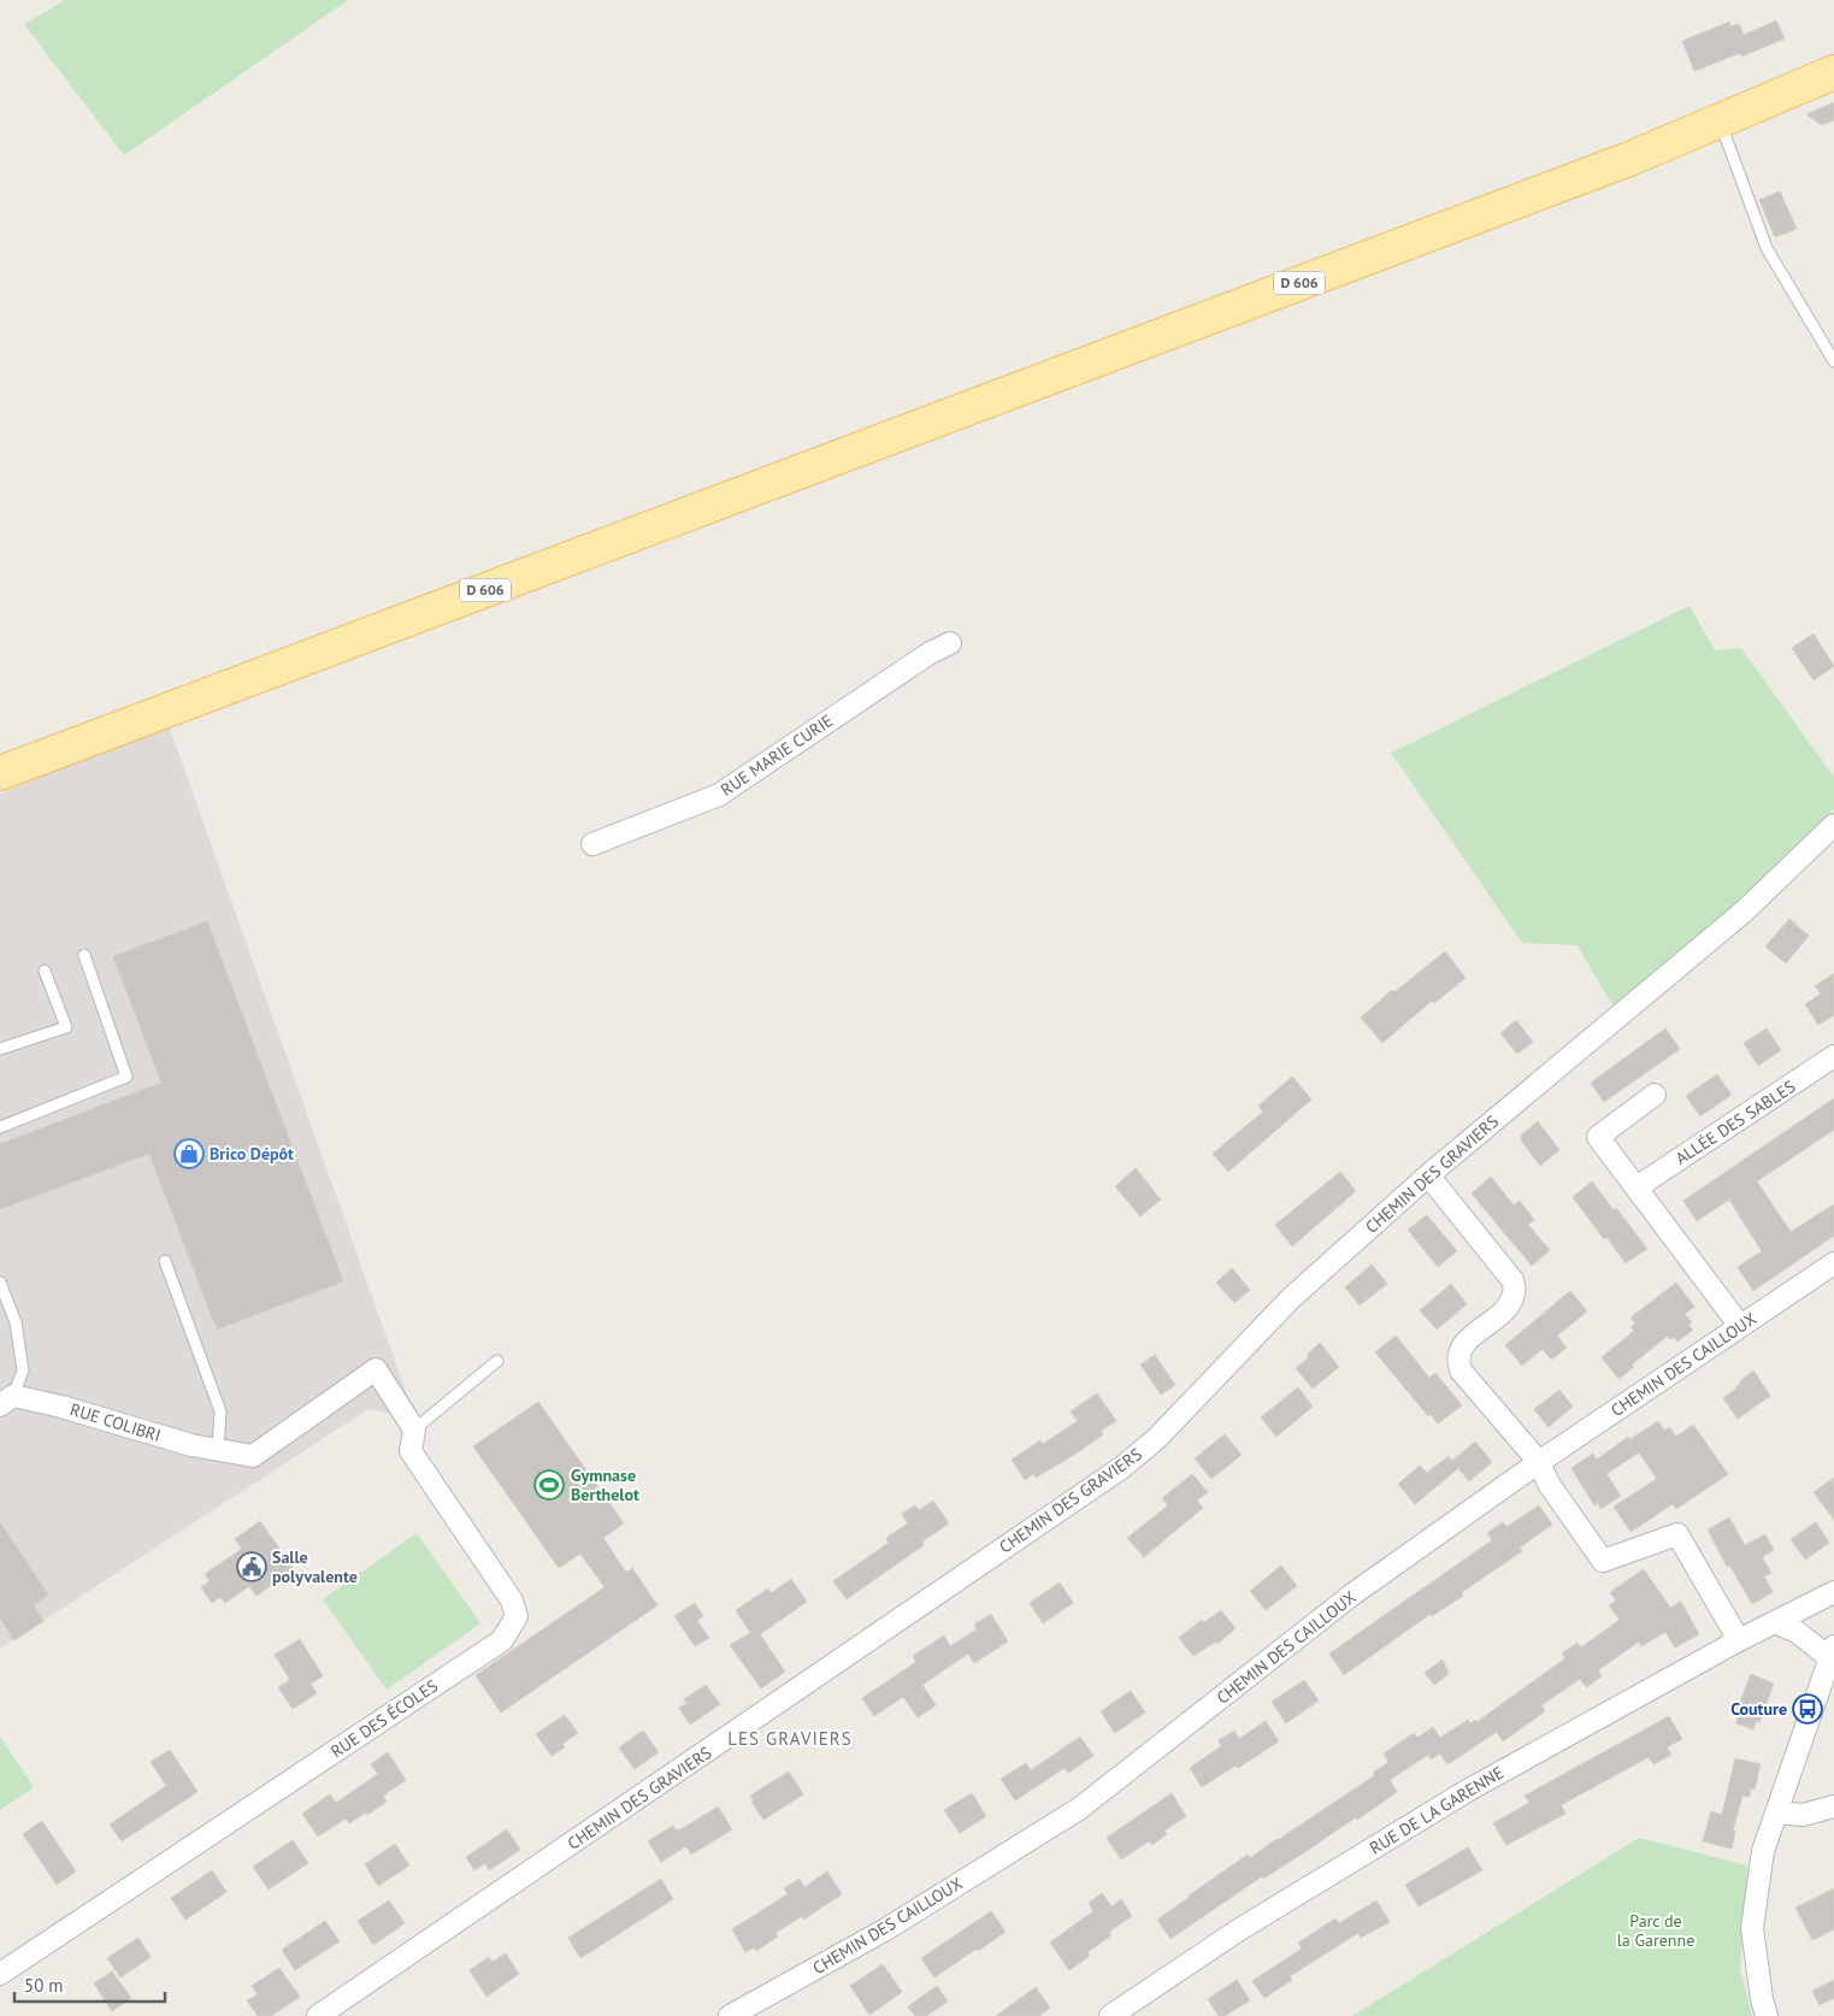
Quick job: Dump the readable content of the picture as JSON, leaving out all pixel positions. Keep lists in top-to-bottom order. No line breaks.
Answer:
{"streets":{"main road":["D 606"],"street":["RUE MARIE CURIE","ALLÉE DES SABLES","CHEMIN DES GRAVIERS","CHEMIN DES CAILLOUX","RUE COLIBRI","RUE DES ÉCOLES","RUE DE LA GARENNE"]},"crossings":[["RUE COLIBRI","RUE DES ÉCOLES"]],"districts":["LES GRAVIERS"],"parks":["Parc de la Garenne"],"places":{"shop":["Brico Dépôt"],"sports":["Gymnase Berthelot"],"public building":["Salle polyvalente"],"bus stop":["Couture"]},"scale_bar":"50 m"}
